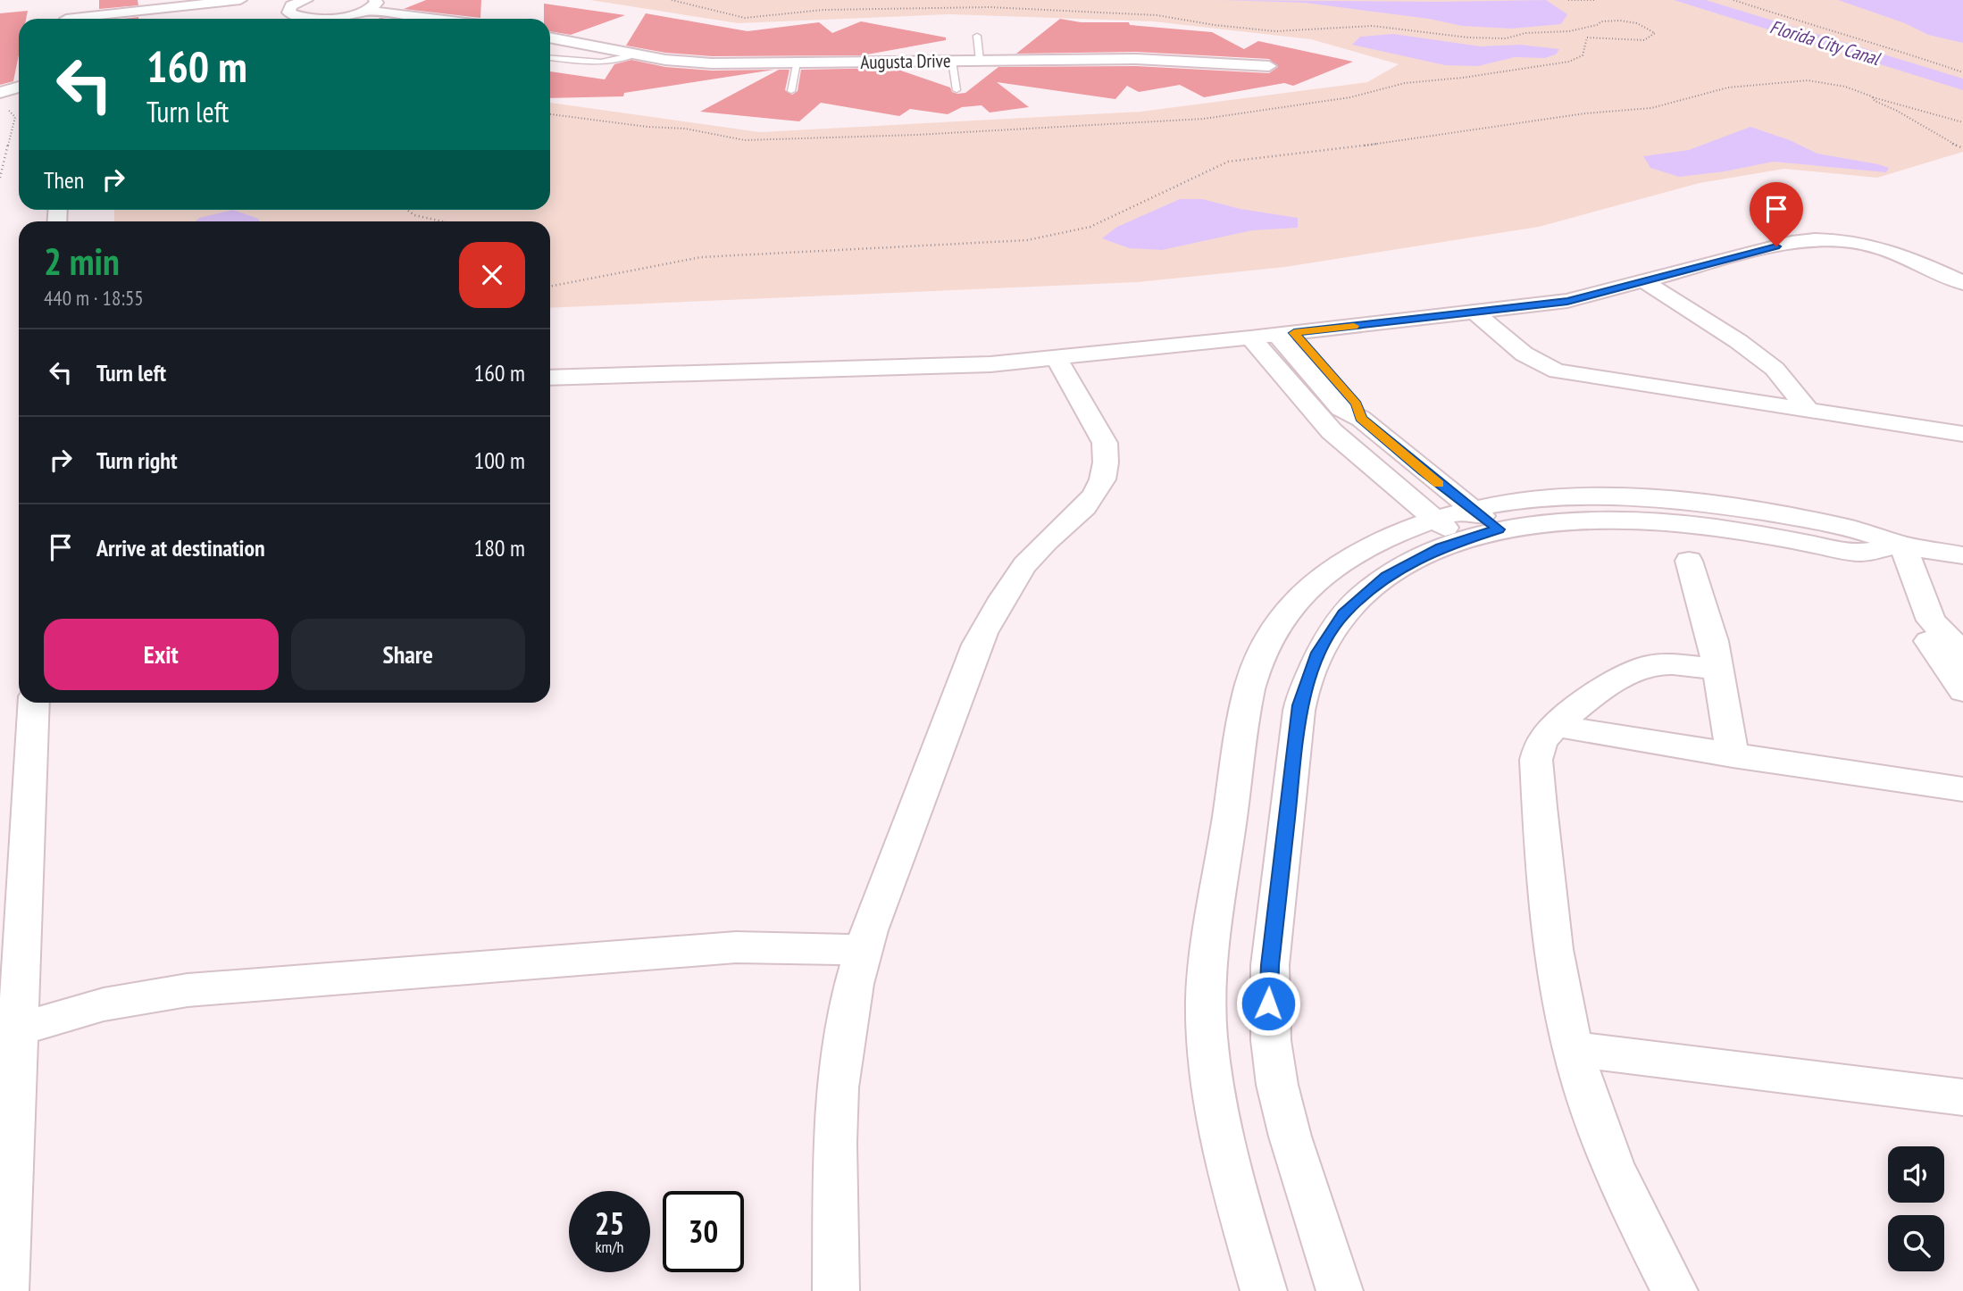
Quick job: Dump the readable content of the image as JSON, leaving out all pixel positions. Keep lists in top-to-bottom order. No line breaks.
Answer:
{"streets":{"street":["Augusta Drive"]},"water":["Florida City Canal"],"page":{"turn":["160 m","Turn left"],"then":"Then","heading":["2 min","440 m · 18:55"],"list":[{"name":"Turn left","value":"160 m"},{"name":"Turn right","value":"100 m"},{"name":"Arrive at destination","value":"180 m"}],"buttons":["Exit","Share"],"speed":"25 km/h","limit":"30"}}
